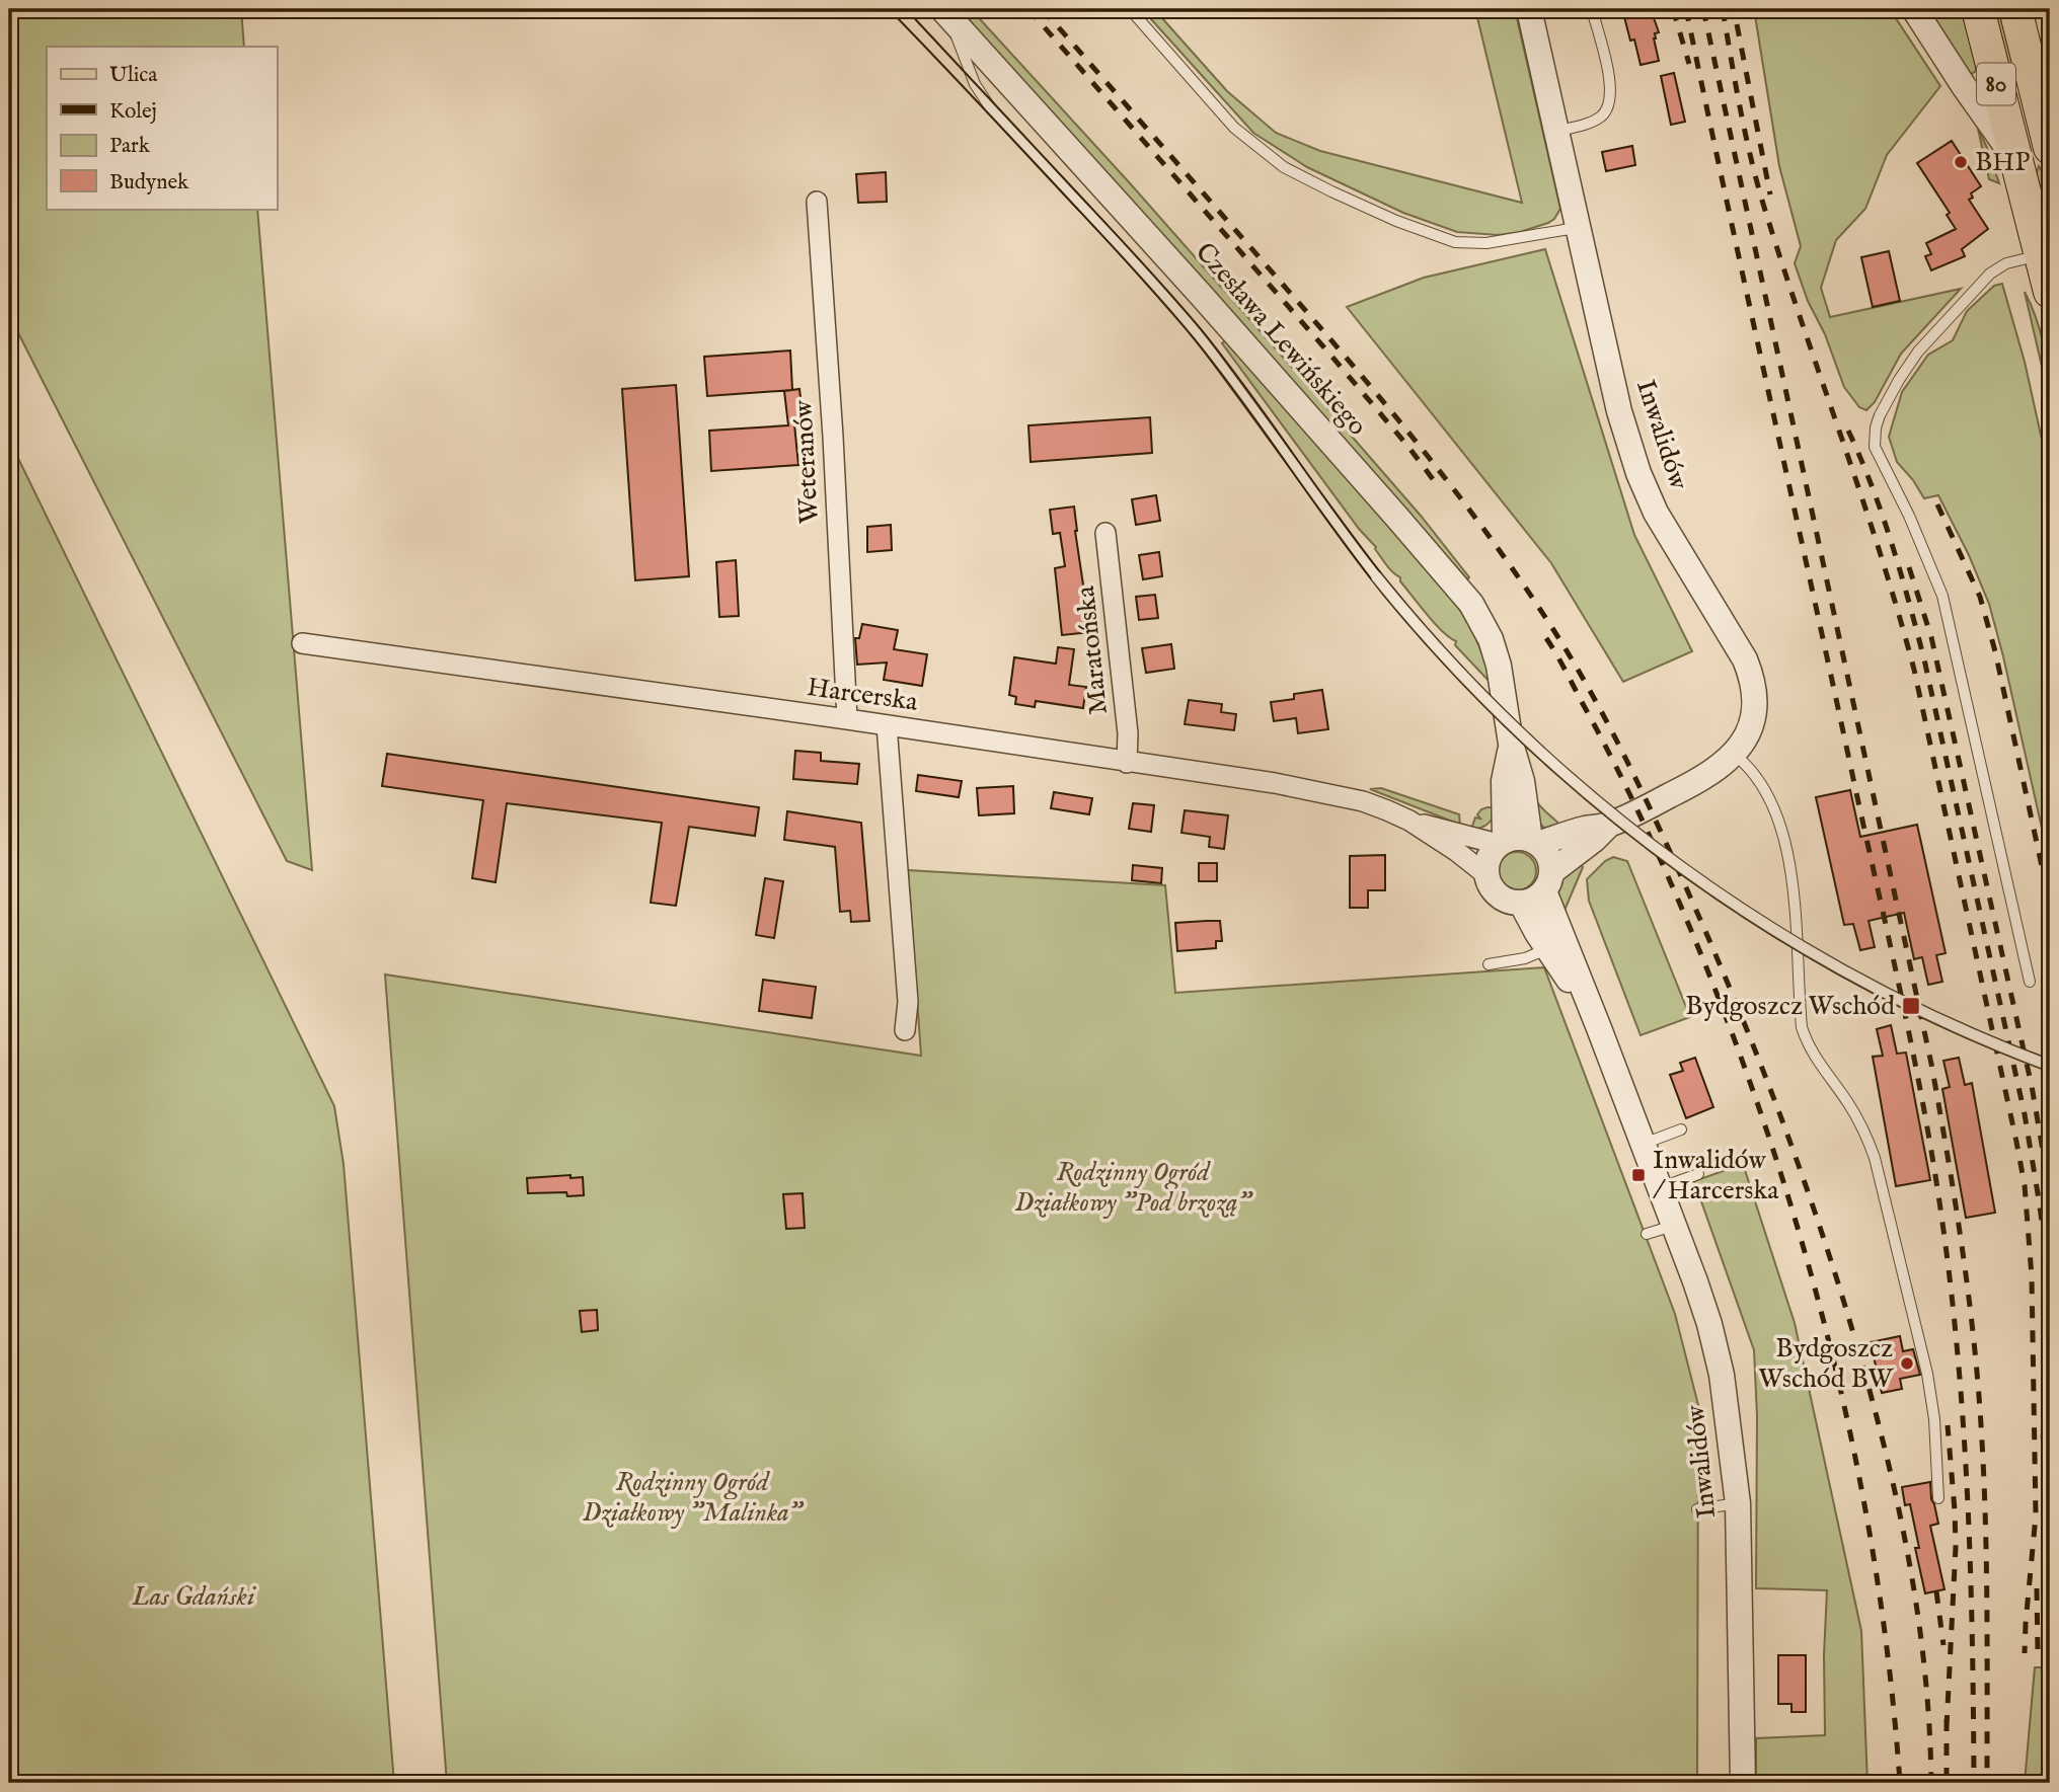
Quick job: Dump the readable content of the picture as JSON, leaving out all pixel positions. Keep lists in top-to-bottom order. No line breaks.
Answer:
{"streets":{"main road":["80"],"street":["Czesława Lewińskiego","Inwalidów","Weteranów","Maratońska","Harcerska"]},"crossings":[["Czesława Lewińskiego","Inwalidów"],["Czesława Lewińskiego","Harcerska"],["Inwalidów","Harcerska"],["Weteranów","Harcerska"],["Maratońska","Harcerska"]],"parks":["Rodzinny Ogród Działkowy \"Pod brzozą\"","Rodzinny Ogród Działkowy \"Malinka\"","Las Gdański"],"places":{"other":["BHP","Bydgoszcz Wschód BW"],"transit":["Bydgoszcz Wschód","Inwalidów / Harcerska"]},"legend":["Ulica","Kolej","Park","Budynek"]}
